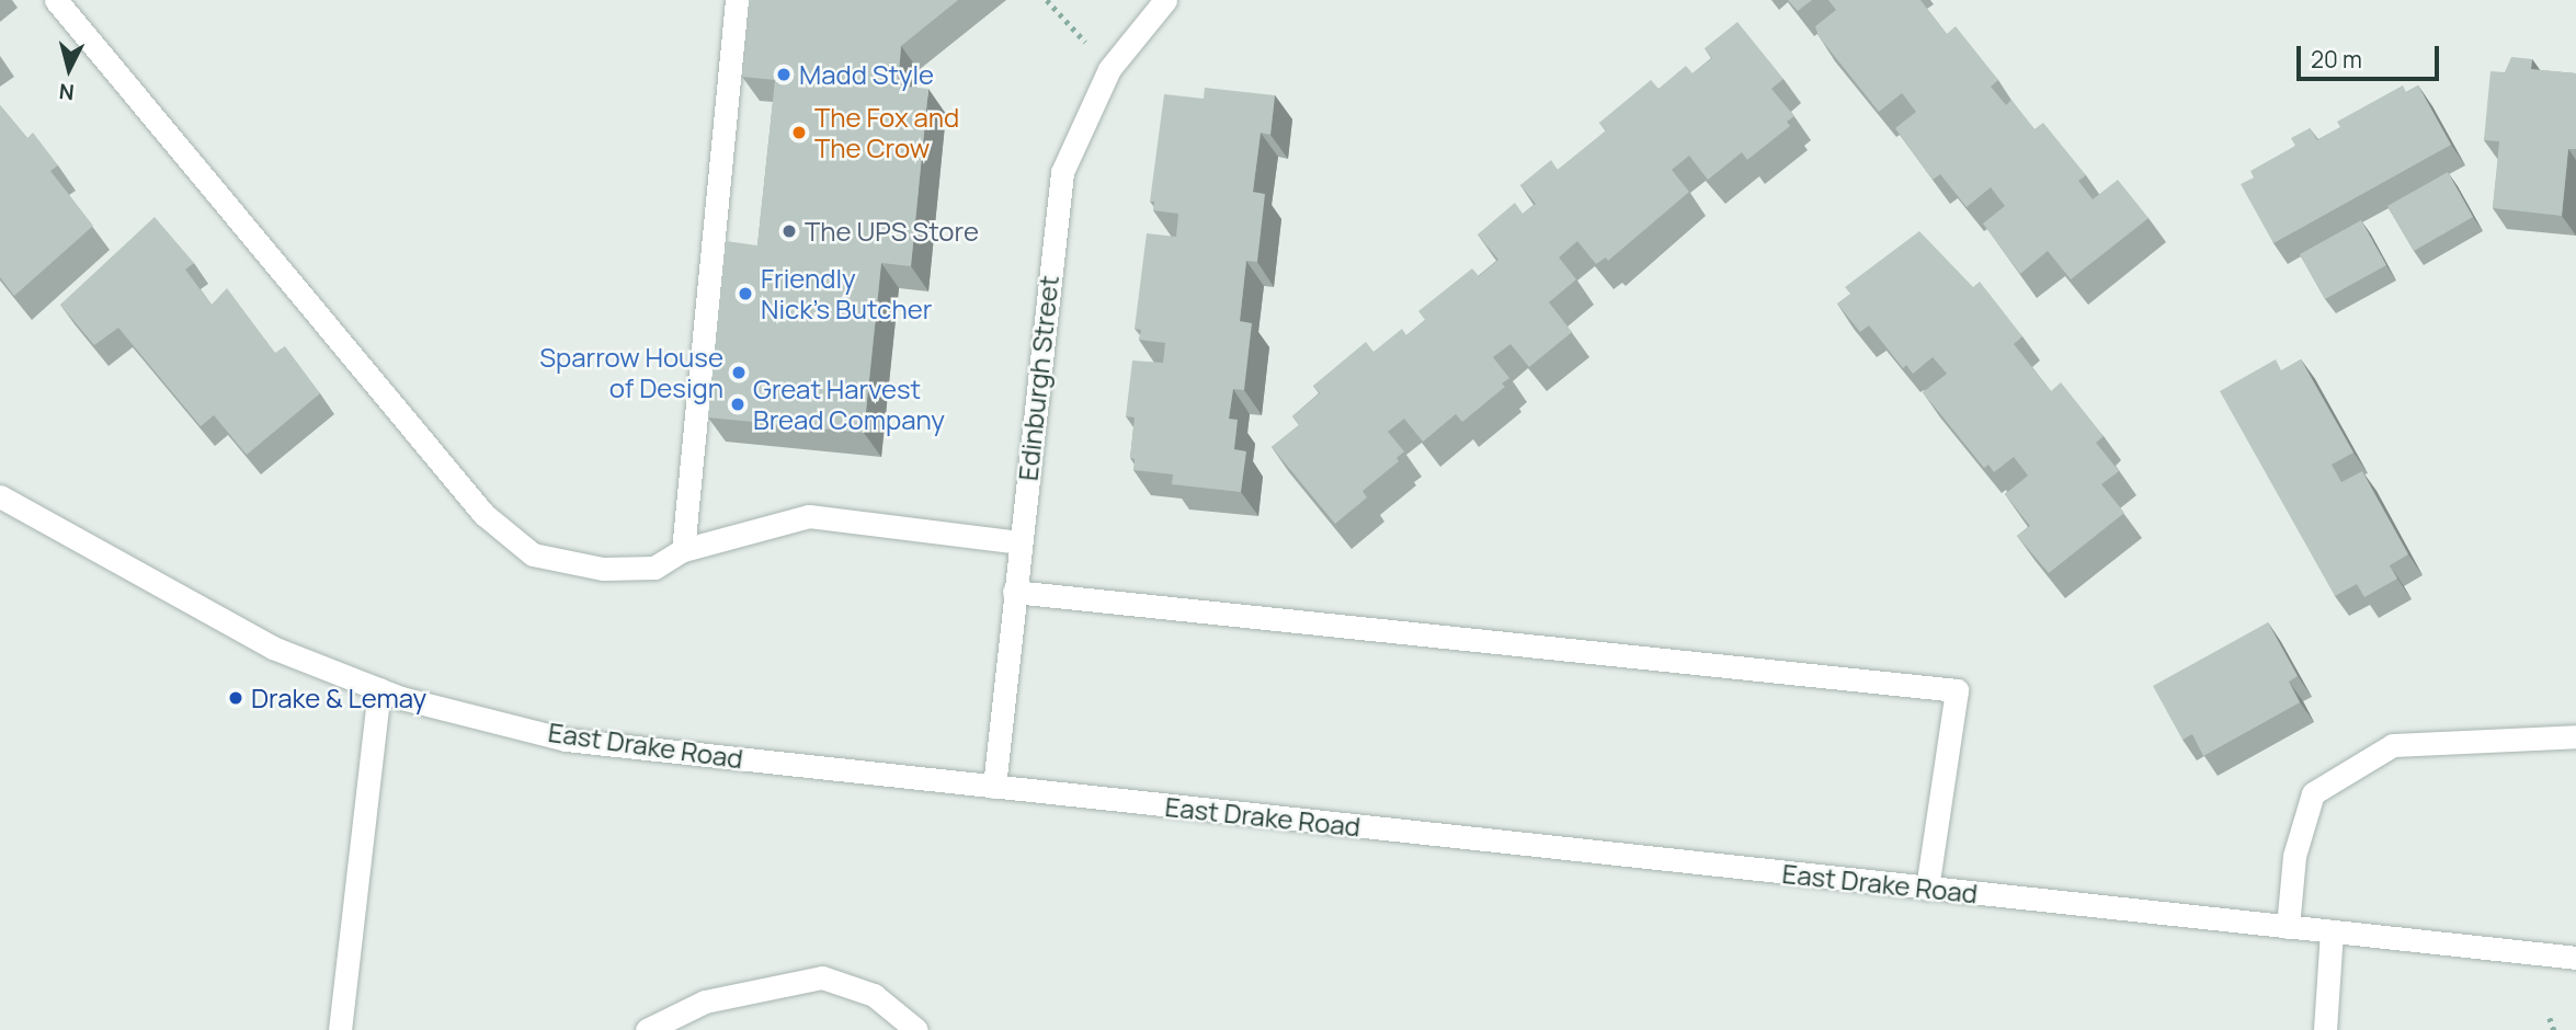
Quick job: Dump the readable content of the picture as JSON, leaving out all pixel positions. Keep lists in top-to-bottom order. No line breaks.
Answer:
{"streets":{"main road":["Edinburgh Street","East Drake Road"]},"crossings":[["Edinburgh Street","East Drake Road"]],"places":["Madd Style","The Fox and The Crow","The UPS Store","Friendly Nick's Butcher","Sparrow House of Design","Great Harvest Bread Company","Drake & Lemay"],"scale_bar":"20 m","north":"bottom"}
